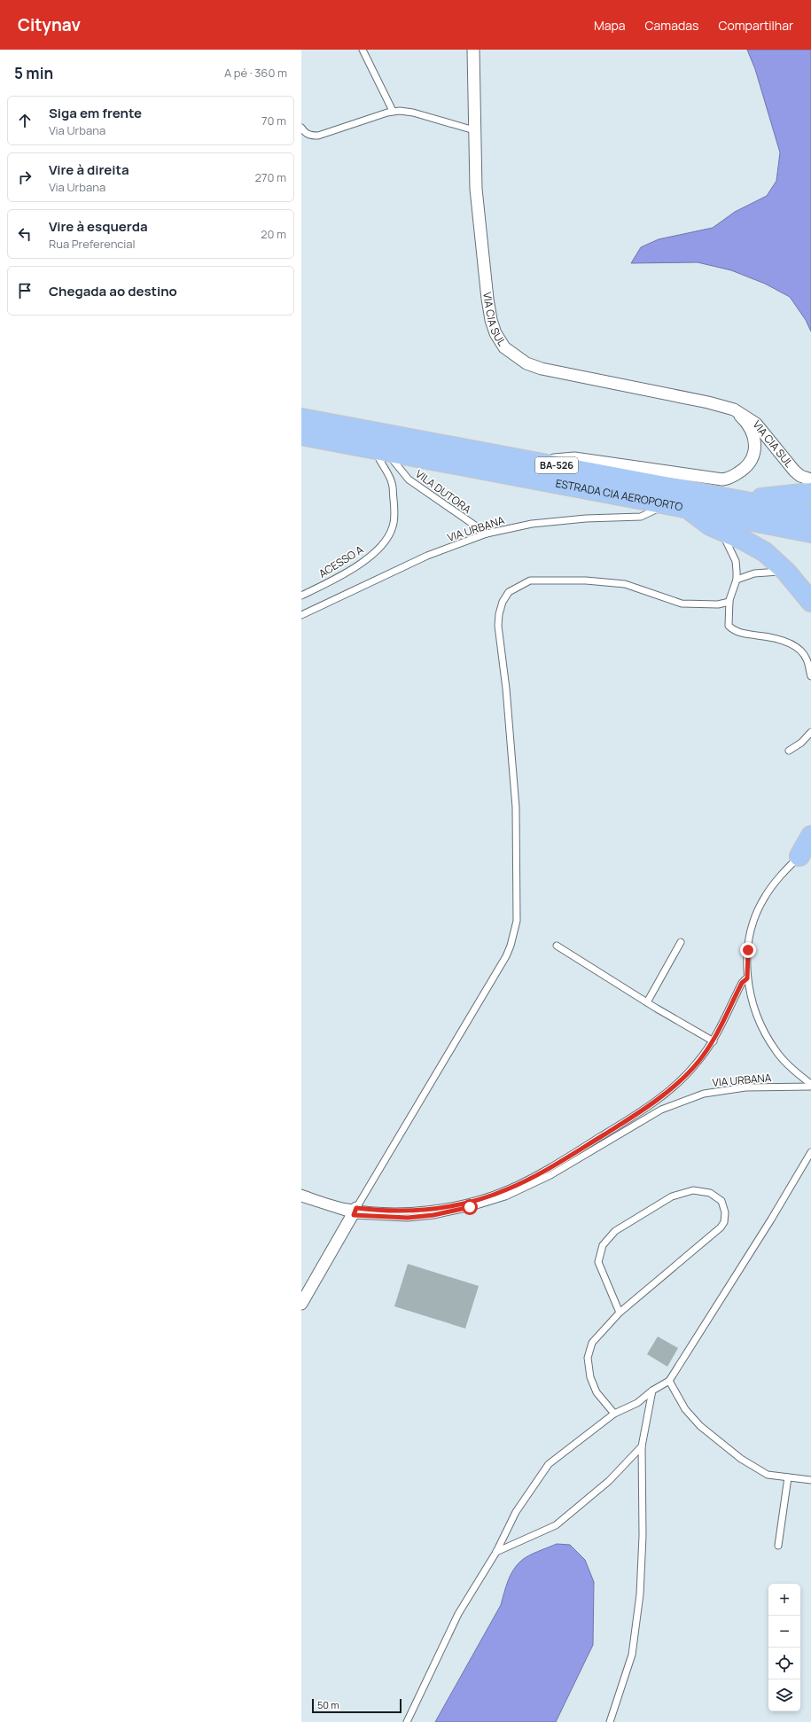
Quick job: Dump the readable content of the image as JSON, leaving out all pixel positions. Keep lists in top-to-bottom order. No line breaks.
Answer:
{"streets":{"highway":["BA-526","ESTRADA CIA AEROPORTO"],"street":["VIA CIA SUL"],"lane":["VILA DUTORA","VIA URBANA","ACESSO A"]},"crossings":[["VIA CIA SUL","ESTRADA CIA AEROPORTO"],["VILA DUTORA","VIA URBANA"],["VILA DUTORA","ACESSO A"],["ESTRADA CIA AEROPORTO","VIA URBANA"]],"scale_bar":"50 m","page":{"header":"Citynav","nav":["Mapa","Camadas","Compartilhar"],"heading":["5 min","A pé · 360 m"],"list":[["Siga em frente","Via Urbana","70 m"],["Vire à direita","Via Urbana","270 m"],["Vire à esquerda","Rua Preferencial","20 m"],"Chegada ao destino"],"map_buttons":["+","−"],"scale":"50 m"}}
